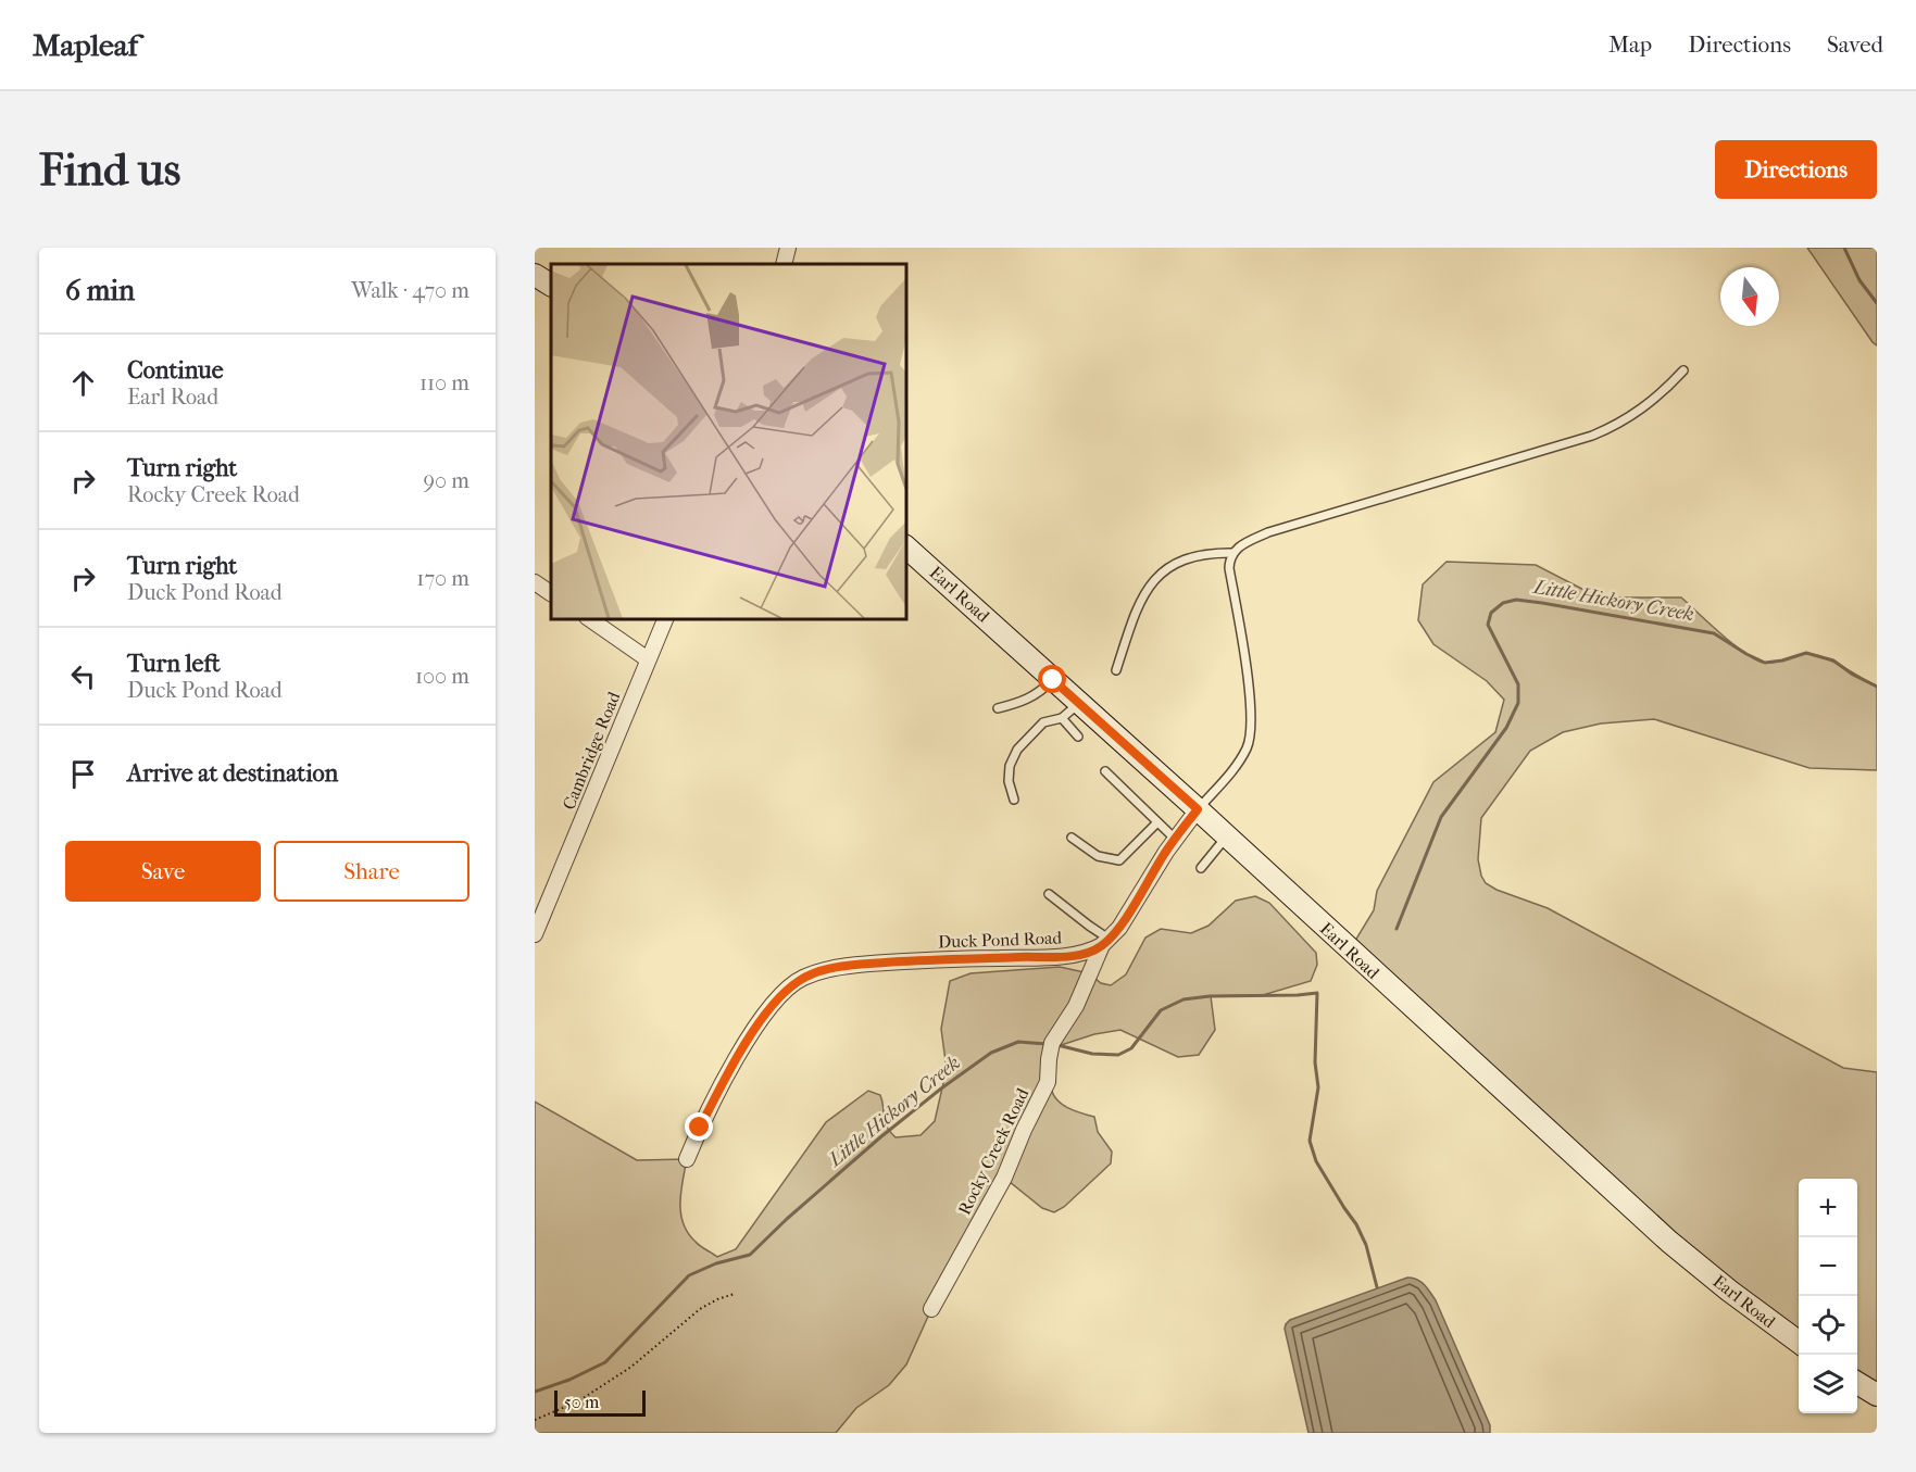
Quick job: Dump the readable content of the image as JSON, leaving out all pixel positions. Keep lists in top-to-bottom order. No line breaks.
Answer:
{"streets":{"main road":["Earl Road"],"street":["Cambridge Road","Duck Pond Road","Rocky Creek Road"]},"crossings":[["Earl Road","Rocky Creek Road"],["Duck Pond Road","Rocky Creek Road"]],"water":["Little Hickory Creek"],"scale_bar":"50 m","north":"bottom","page":{"header":"Mapleaf","nav":["Map","Directions","Saved"],"buttons":["Directions",["Save","Share"]],"title":"Find us","heading":["6 min","Walk · 470 m"],"list":[["Continue","Earl Road","110 m"],["Turn right","Rocky Creek Road","90 m"],["Turn right","Duck Pond Road","170 m"],["Turn left","Duck Pond Road","100 m"],"Arrive at destination"],"map_buttons":["+","−"],"scale":"50 m"}}
